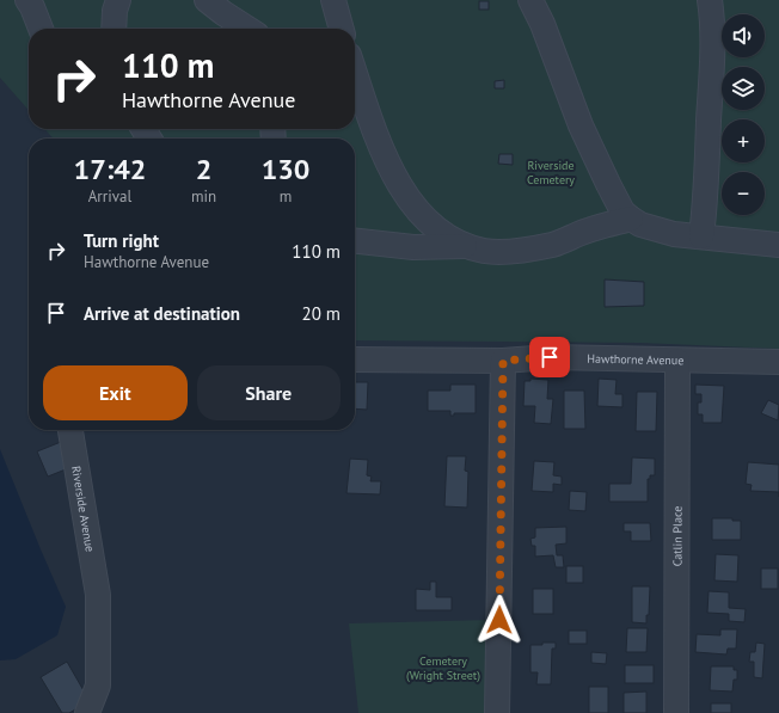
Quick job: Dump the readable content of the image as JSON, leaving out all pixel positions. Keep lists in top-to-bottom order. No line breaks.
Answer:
{"streets":{"street":["Hawthorne Avenue","Riverside Avenue","Catlin Place"]},"crossings":[["Hawthorne Avenue","Catlin Place"]],"parks":["Riverside Cemetery","Cemetery (Wright Street)"],"page":{"map_buttons":["+","−"],"turn":["110 m","Hawthorne Avenue"],"eta":["17:42","Arrival","2","min","130","m"],"list":[{"name":"Turn right","note":"Hawthorne Avenue","value":"110 m"},{"name":"Arrive at destination","value":"20 m"}],"buttons":["Exit","Share"]}}
